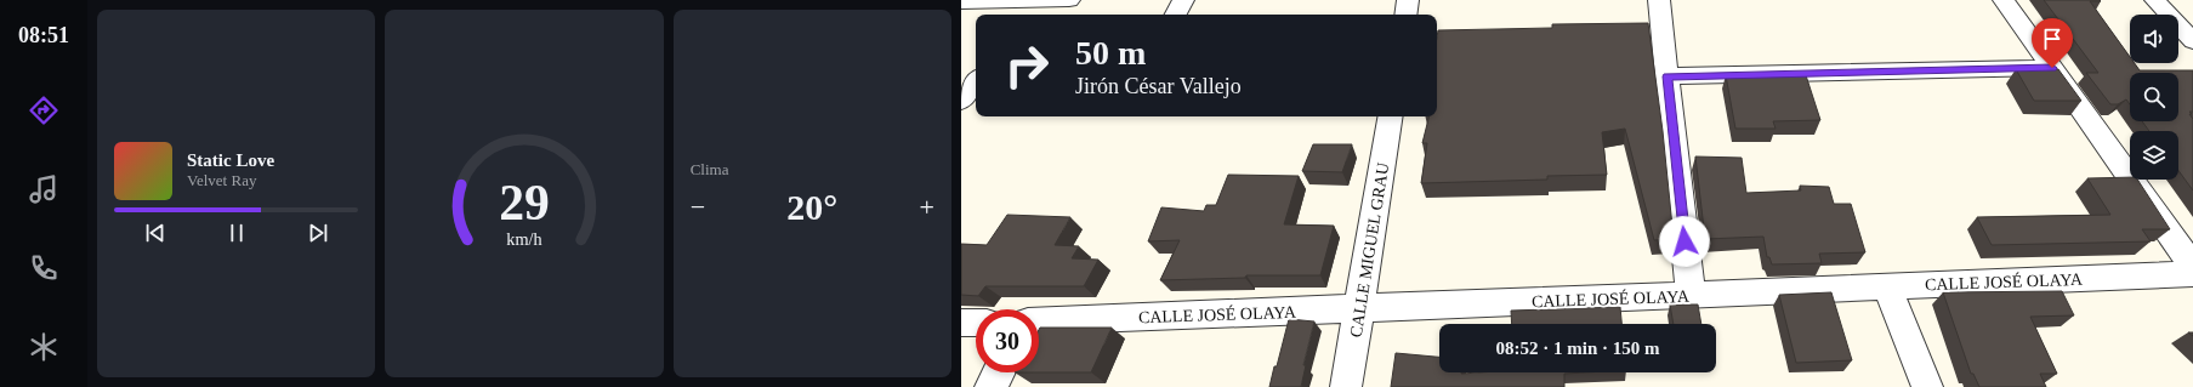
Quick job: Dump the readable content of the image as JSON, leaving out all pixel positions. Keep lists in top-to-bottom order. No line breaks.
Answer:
{"streets":{"street":["CALLE MIGUEL GRAU","CALLE JOSÉ OLAYA"]},"crossings":[["CALLE MIGUEL GRAU","CALLE JOSÉ OLAYA"]],"page":{"tabs":"08:51","tile":"Clima","turn":["50 m","Jirón César Vallejo"],"song":["Static Love","Velvet Ray"],"heat":["−","20°","+"],"limit":"30","trip":"08:52 · 1 min · 150 m","gauge":["29","km/h"]}}
